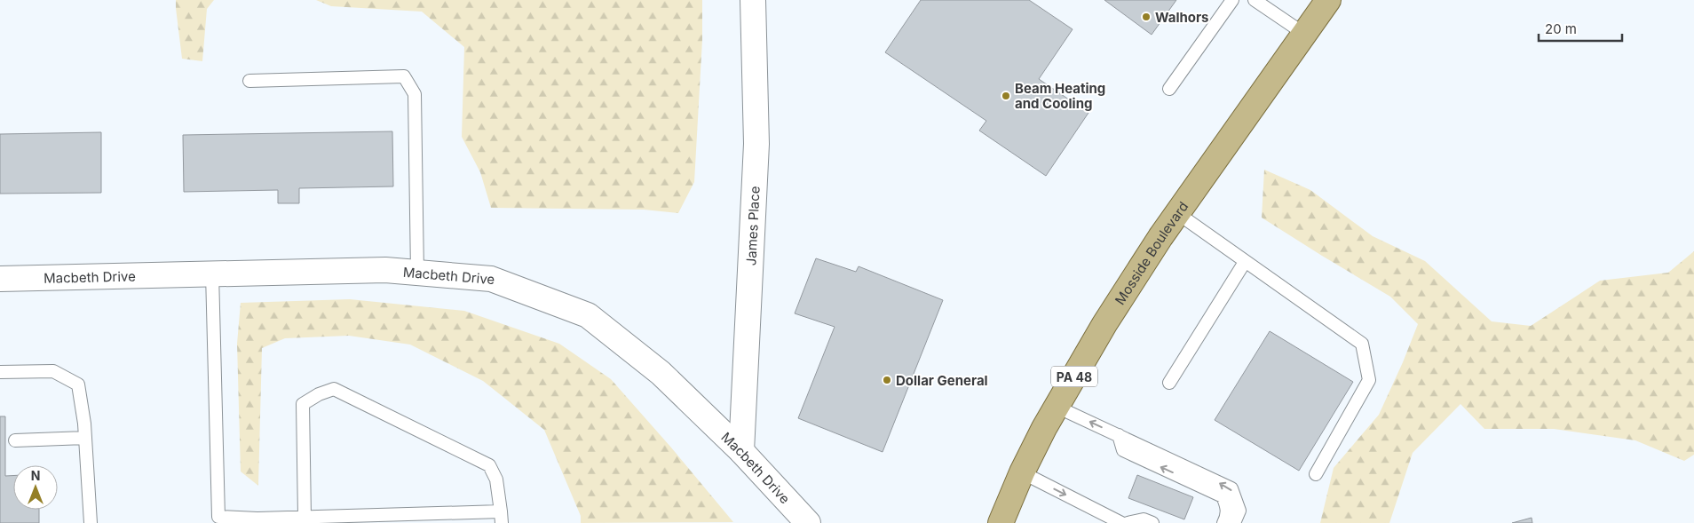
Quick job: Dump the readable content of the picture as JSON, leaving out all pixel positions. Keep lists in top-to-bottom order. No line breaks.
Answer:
{"streets":{"main road":["Mosside Boulevard","PA 48"],"street":["James Place","Macbeth Drive"]},"crossings":[["James Place","Macbeth Drive"]],"places":["Walhors","Beam Heating and Cooling","Dollar General"],"scale_bar":"20 m","north":"top"}
